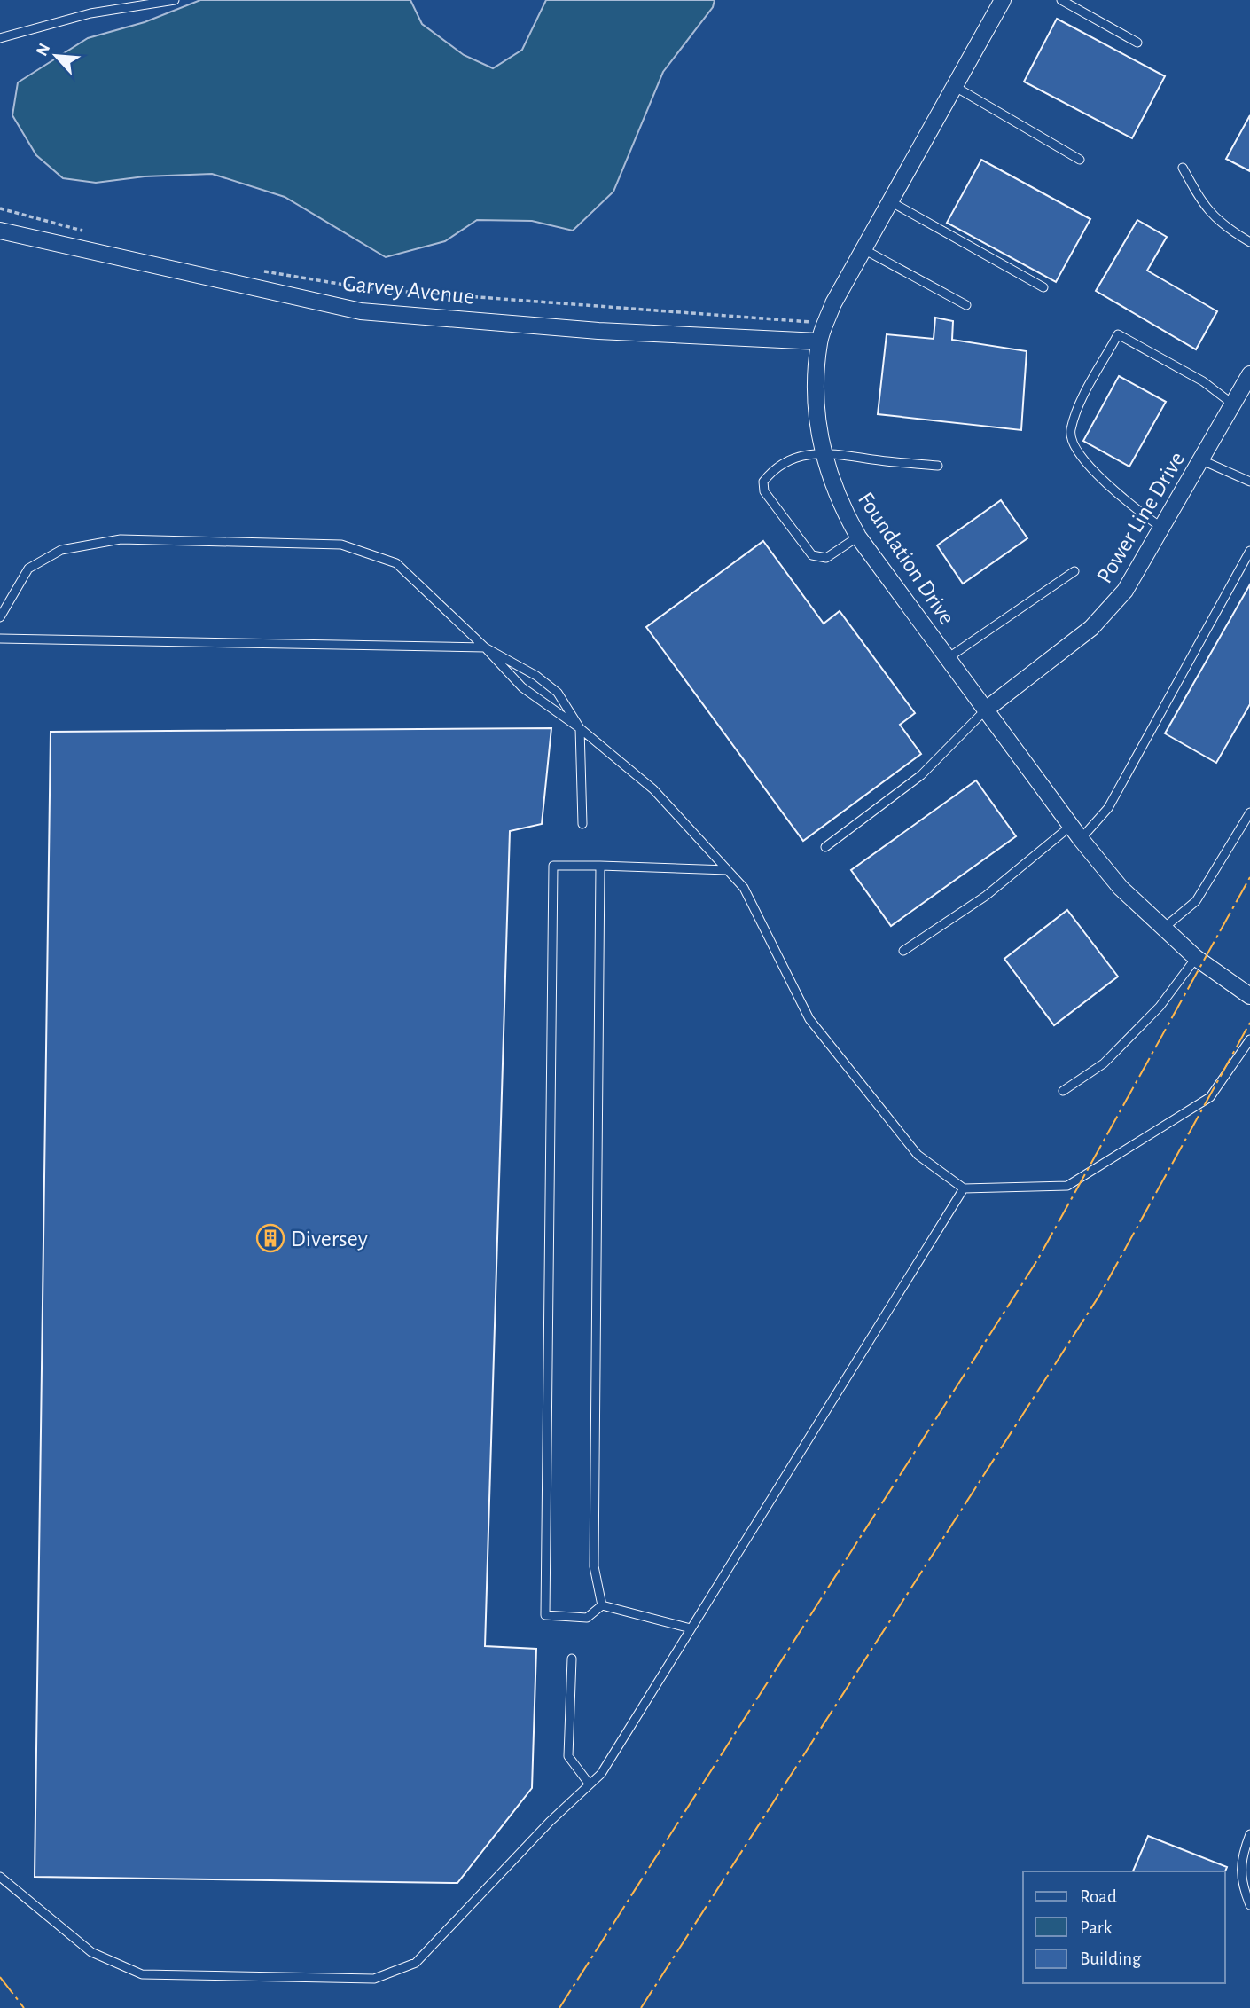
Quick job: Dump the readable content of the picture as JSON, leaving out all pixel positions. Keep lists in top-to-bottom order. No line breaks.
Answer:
{"streets":{"street":["Garvey Avenue","Power Line Drive","Foundation Drive"]},"crossings":[["Garvey Avenue","Foundation Drive"],["Power Line Drive","Foundation Drive"]],"places":{"building":["Diversey"]},"legend":["Road","Park","Building"],"north":"top left"}
